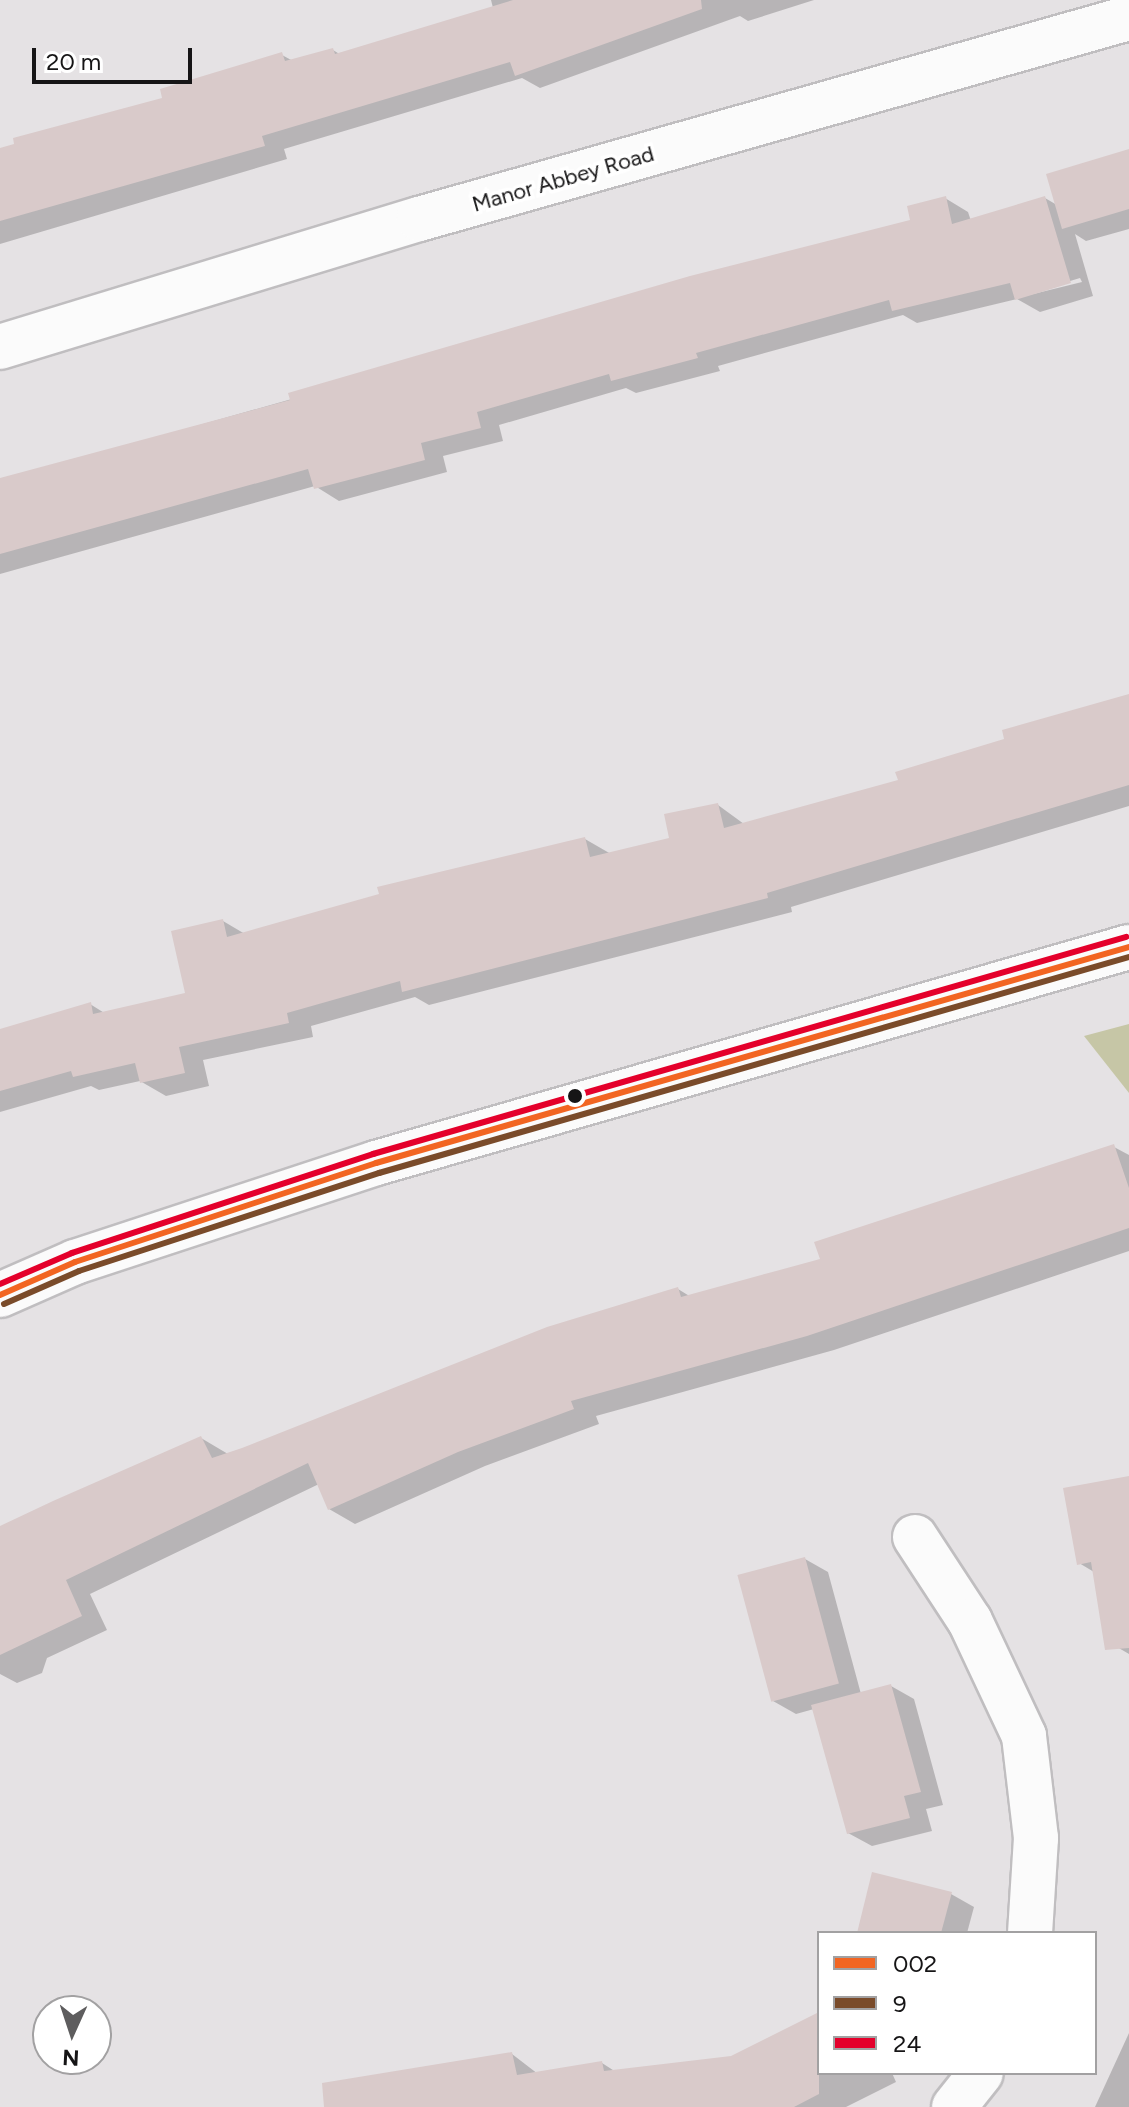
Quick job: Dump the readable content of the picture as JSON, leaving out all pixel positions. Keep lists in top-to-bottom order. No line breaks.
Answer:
{"streets":{"street":["Manor Abbey Road"]},"lines":["transit line 24","transit line 002","transit line 9"],"legend":["002","9","24"],"scale_bar":"20 m","north":"bottom"}
